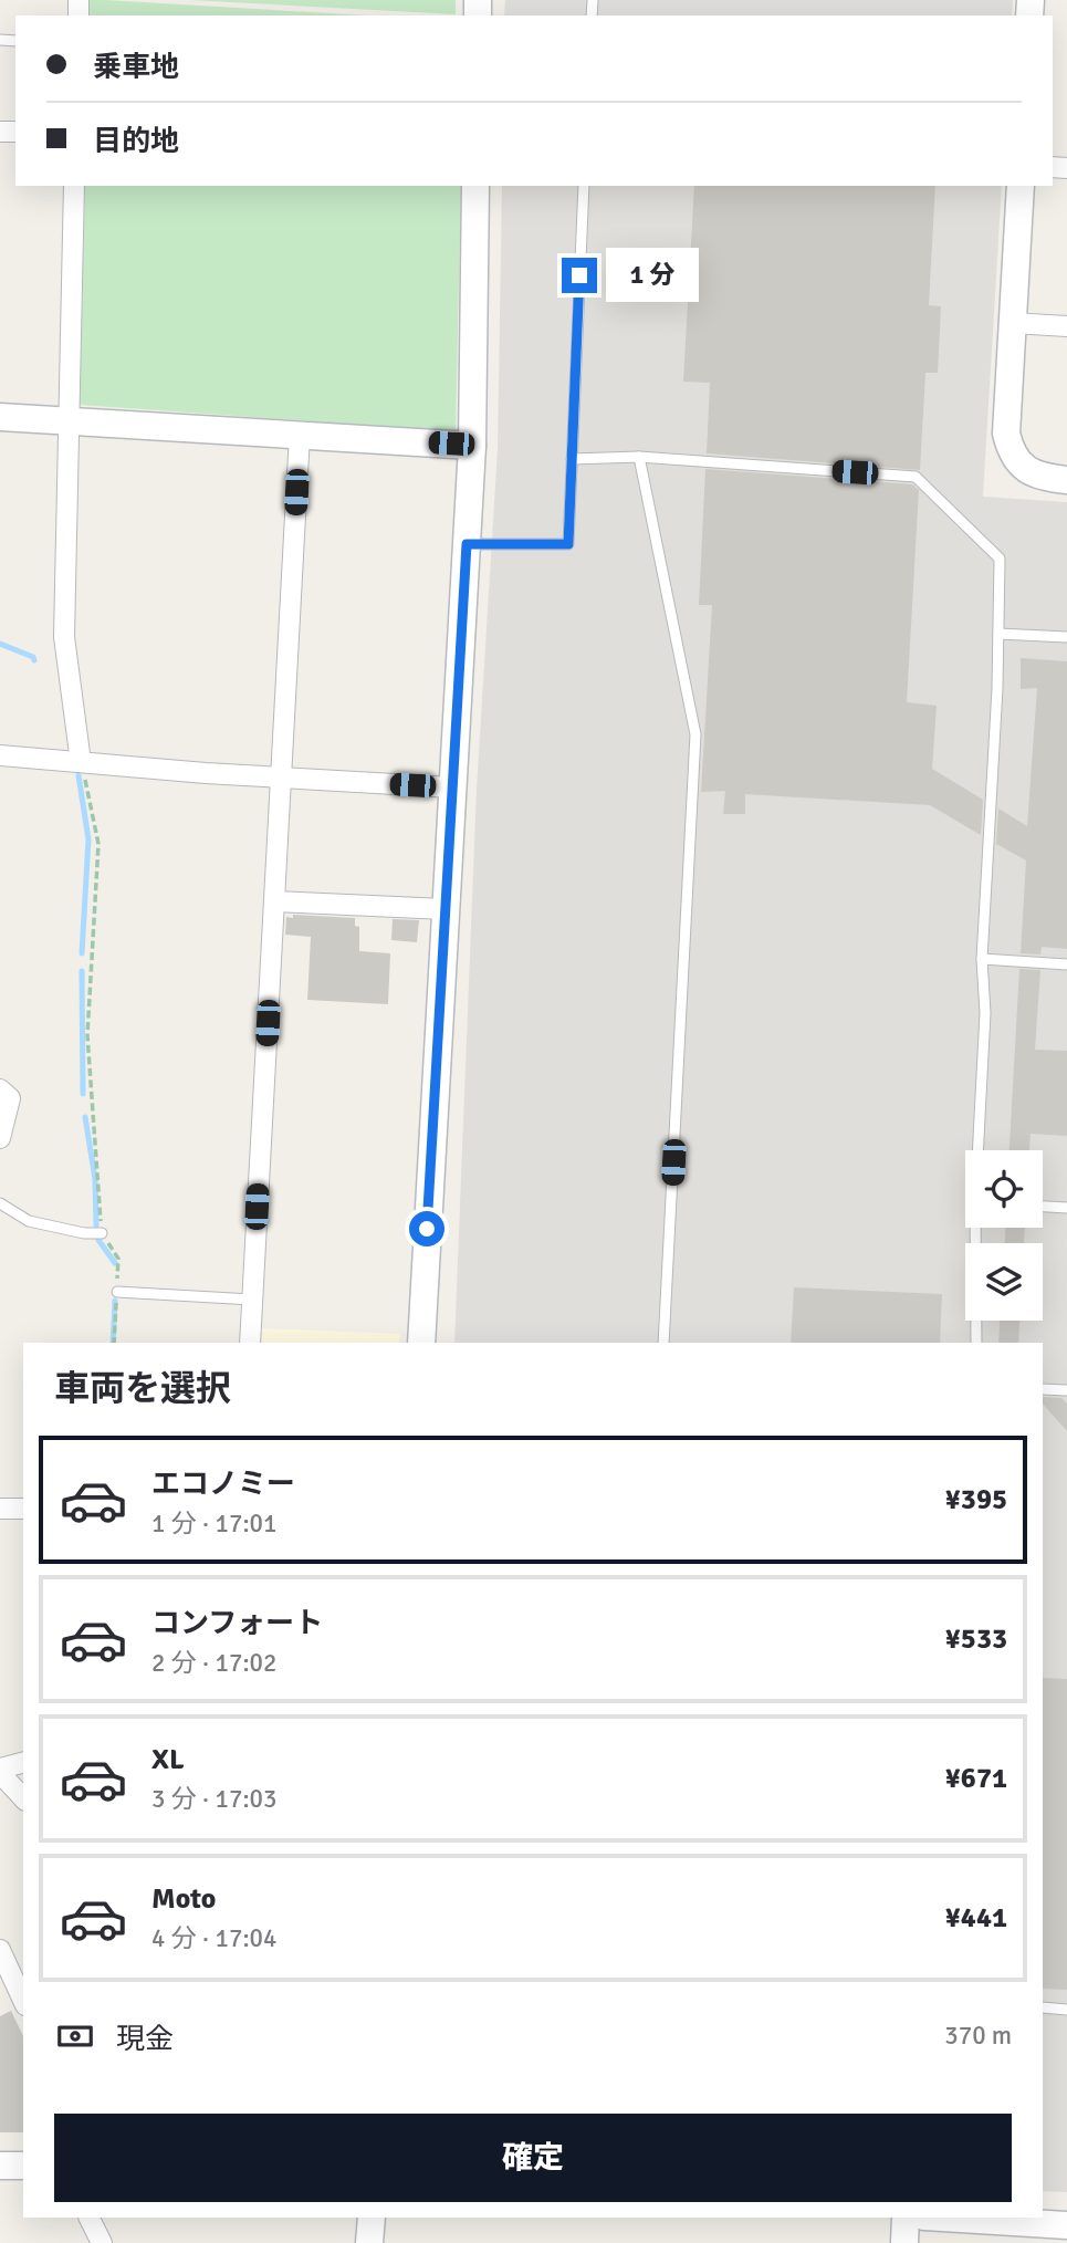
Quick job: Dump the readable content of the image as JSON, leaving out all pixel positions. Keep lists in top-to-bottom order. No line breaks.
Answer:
{"page":{"banner":["乗車地","目的地"],"bubble":"1 分","heading":"車両を選択","list":[{"name":"エコノミー","note":"1 分 · 17:01","value":"¥395"},{"name":"コンフォート","note":"2 分 · 17:02","value":"¥533"},{"name":"XL","note":"3 分 · 17:03","value":"¥671"},{"name":"Moto","note":"4 分 · 17:04","value":"¥441"}],"pay":["現金","370 m"],"buttons":"確定"}}
